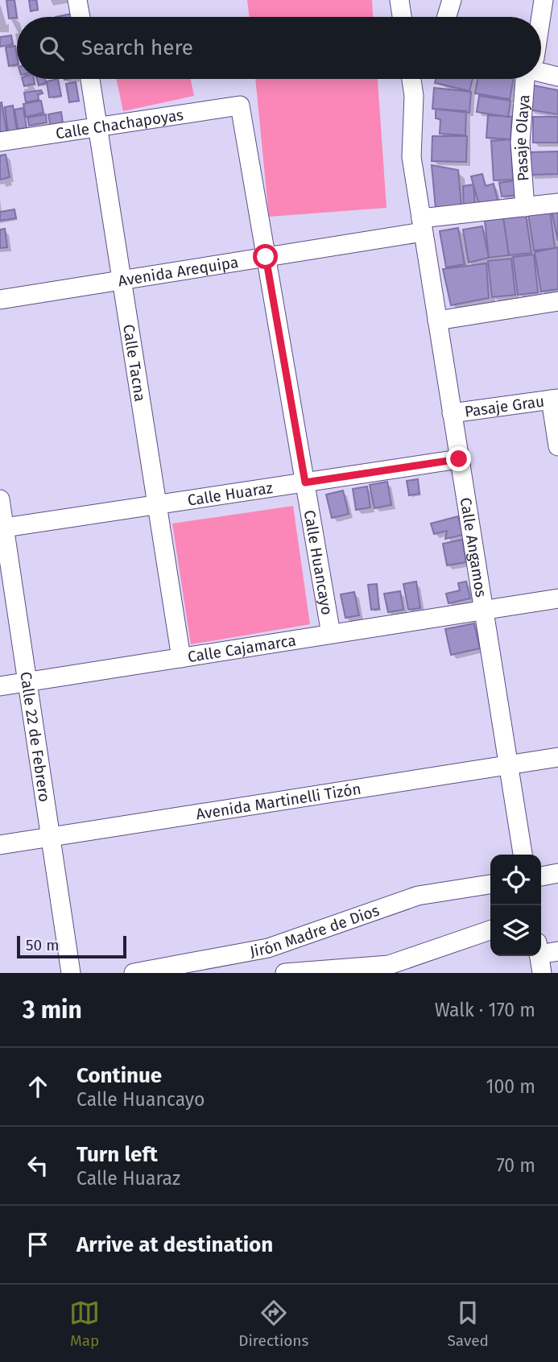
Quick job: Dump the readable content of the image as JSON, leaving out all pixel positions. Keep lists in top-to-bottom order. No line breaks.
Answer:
{"streets":{"street":["Calle Chachapoyas","Pasaje Olaya","Avenida Arequipa","Calle Tacna","Pasaje Grau","Calle Huaraz","Calle Angamos","Calle Huancayo","Calle Cajamarca","Calle 22 de Febrero","Avenida Martinelli Tizón","Jirón Madre de Dios"]},"crossings":[["Calle Chachapoyas","Calle Tacna"],["Calle Chachapoyas","Calle Huancayo"],["Pasaje Olaya","Avenida Arequipa"],["Avenida Arequipa","Calle Tacna"],["Avenida Arequipa","Calle Angamos"],["Avenida Arequipa","Calle Huancayo"],["Calle Tacna","Calle Huaraz"],["Calle Tacna","Calle Cajamarca"],["Pasaje Grau","Calle Angamos"],["Calle Huaraz","Calle Angamos"],["Calle Huaraz","Calle Huancayo"],["Calle Huaraz","Calle 22 de Febrero"],["Calle Angamos","Calle Cajamarca"],["Calle Angamos","Avenida Martinelli Tizón"],["Calle Huancayo","Calle Cajamarca"],["Calle Cajamarca","Calle 22 de Febrero"],["Calle 22 de Febrero","Avenida Martinelli Tizón"]],"scale_bar":"50 m","page":{"search":"Search here","scale":"50 m","heading":["3 min","Walk · 170 m"],"list":[["Continue","Calle Huancayo","100 m"],["Turn left","Calle Huaraz","70 m"],"Arrive at destination"],"nav":["Map","Directions","Saved"]}}
